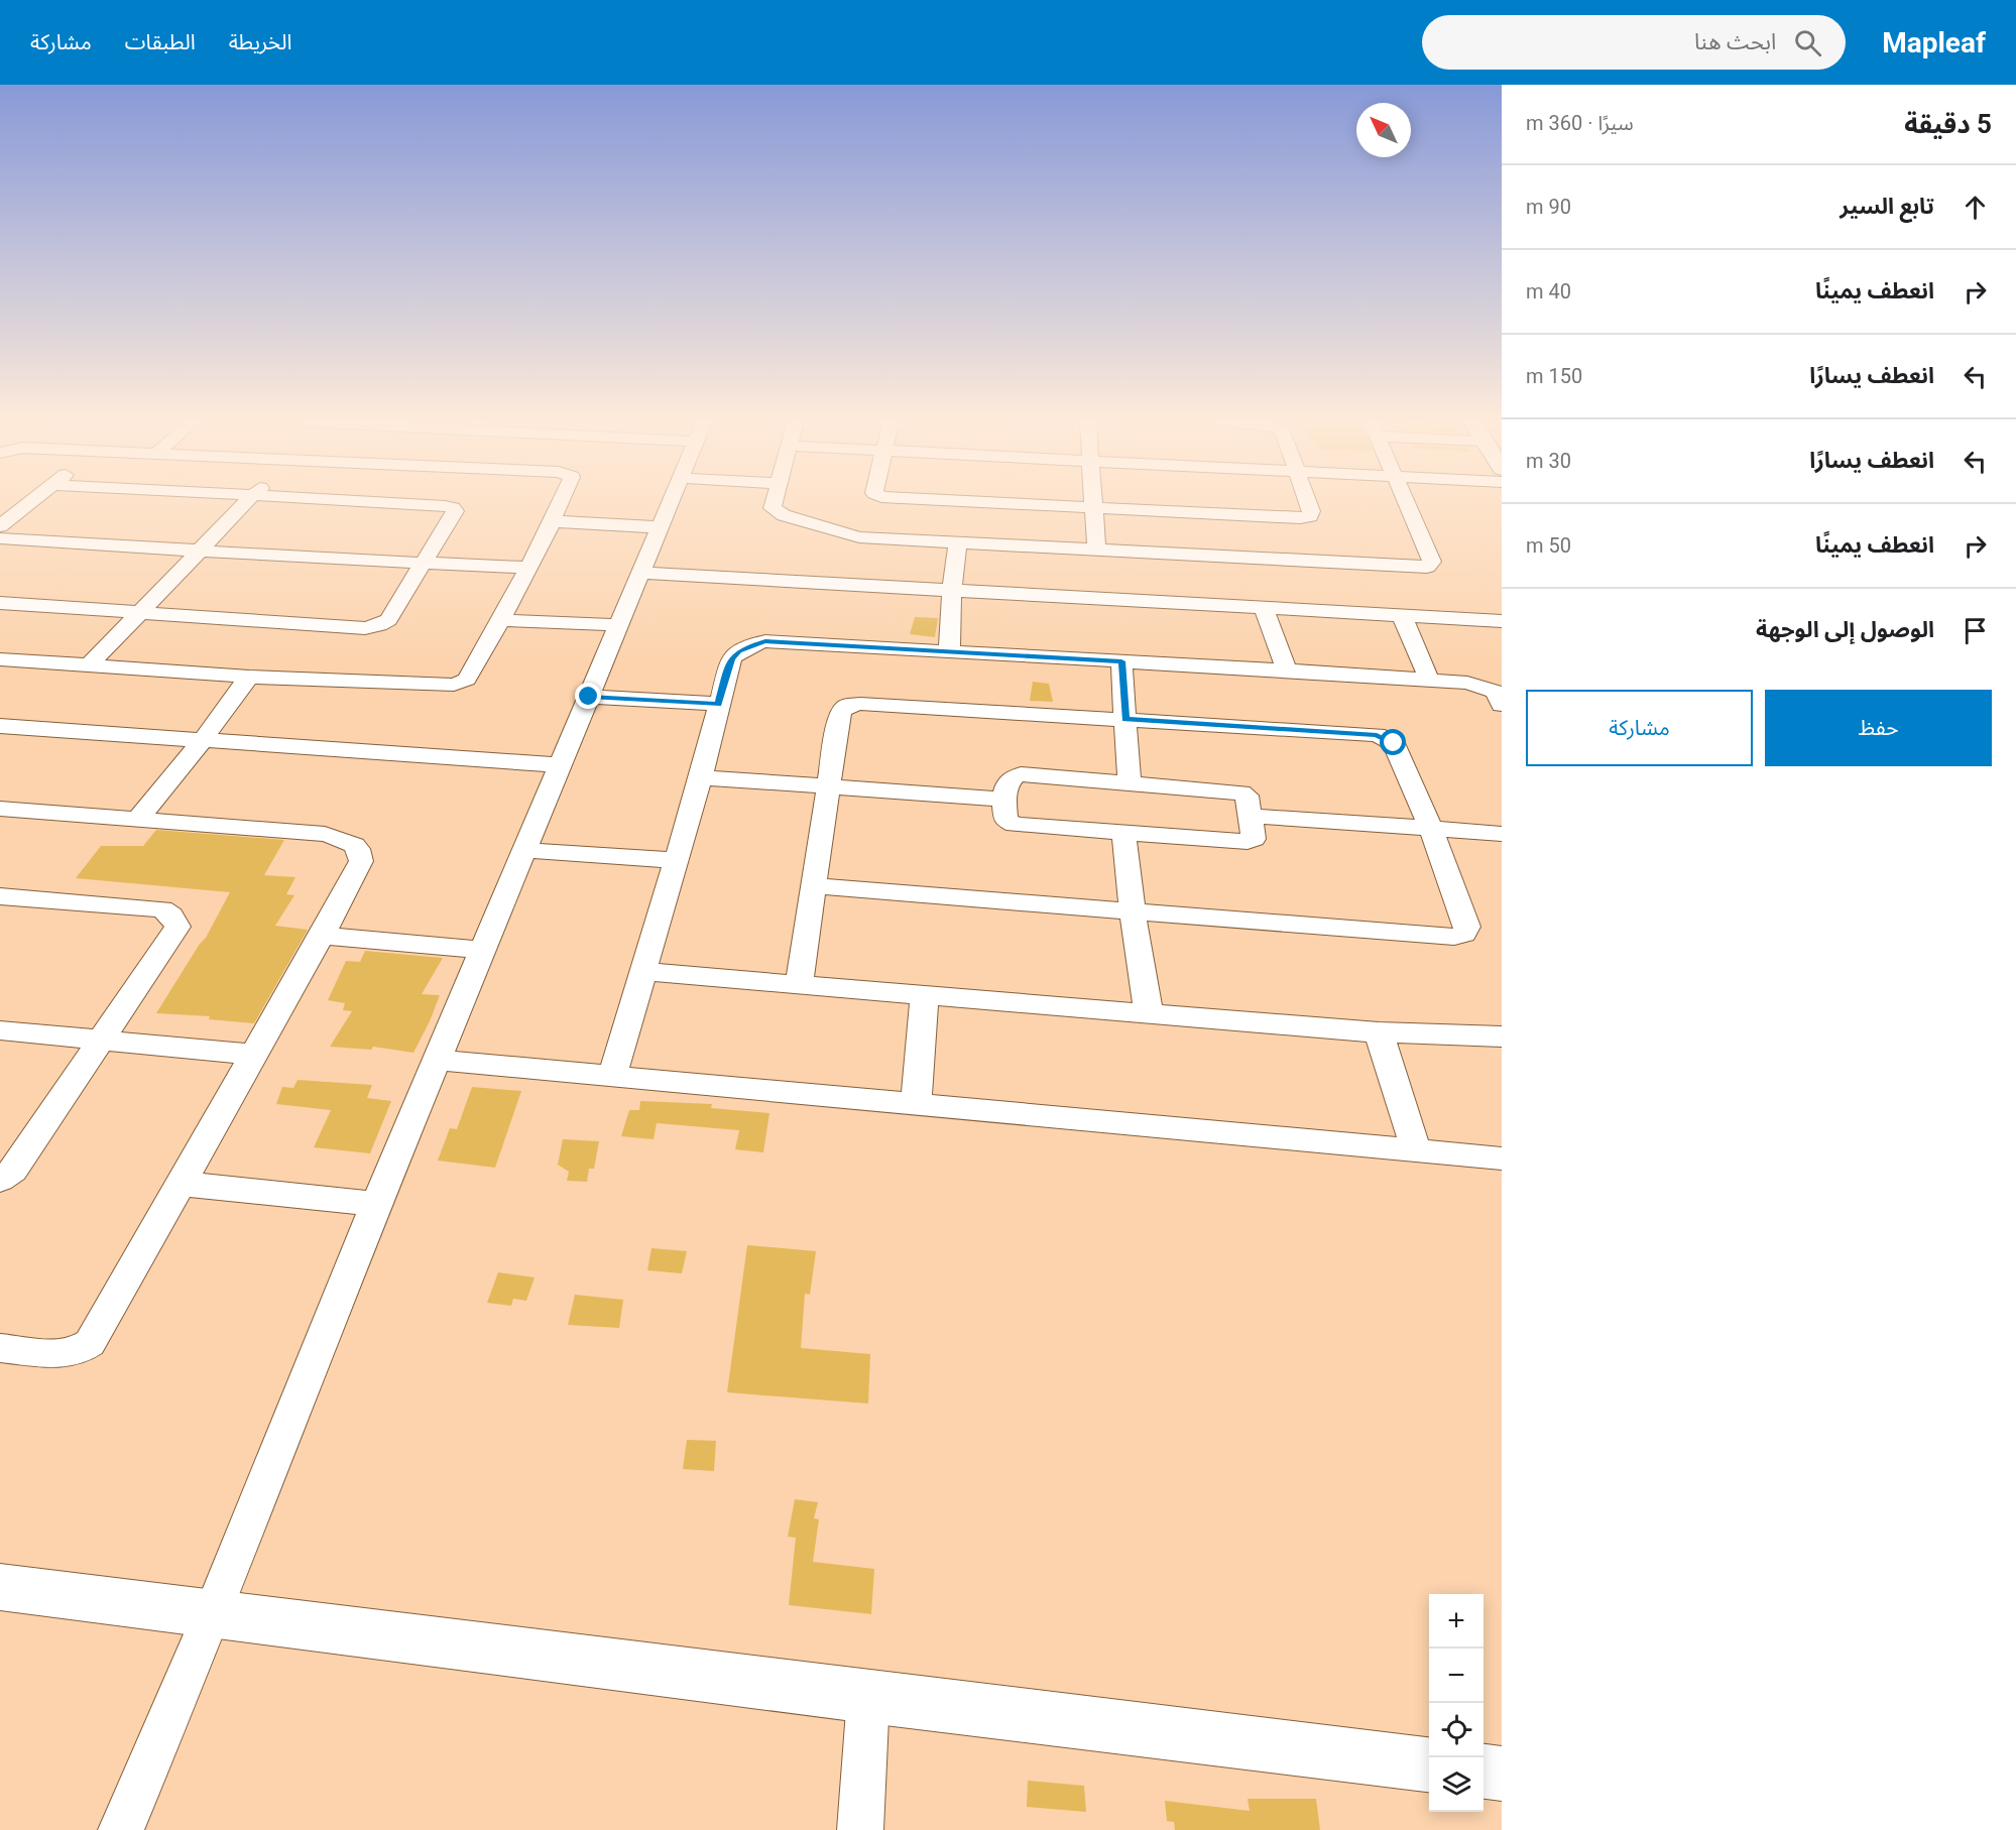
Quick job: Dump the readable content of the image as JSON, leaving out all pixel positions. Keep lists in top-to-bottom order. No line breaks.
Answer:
{"north":"top left","page":{"header":"Mapleaf","search":"ابحث هنا","nav":["الخريطة","الطبقات","مشاركة"],"heading":["5 دقيقة","سيرًا · 360 m"],"list":[["تابع السير","90 m"],["انعطف يمينًا","40 m"],["انعطف يسارًا","150 m"],["انعطف يسارًا","30 m"],["انعطف يمينًا","50 m"],"الوصول إلى الوجهة"],"buttons":["حفظ","مشاركة"],"map_buttons":["+","−"]}}
